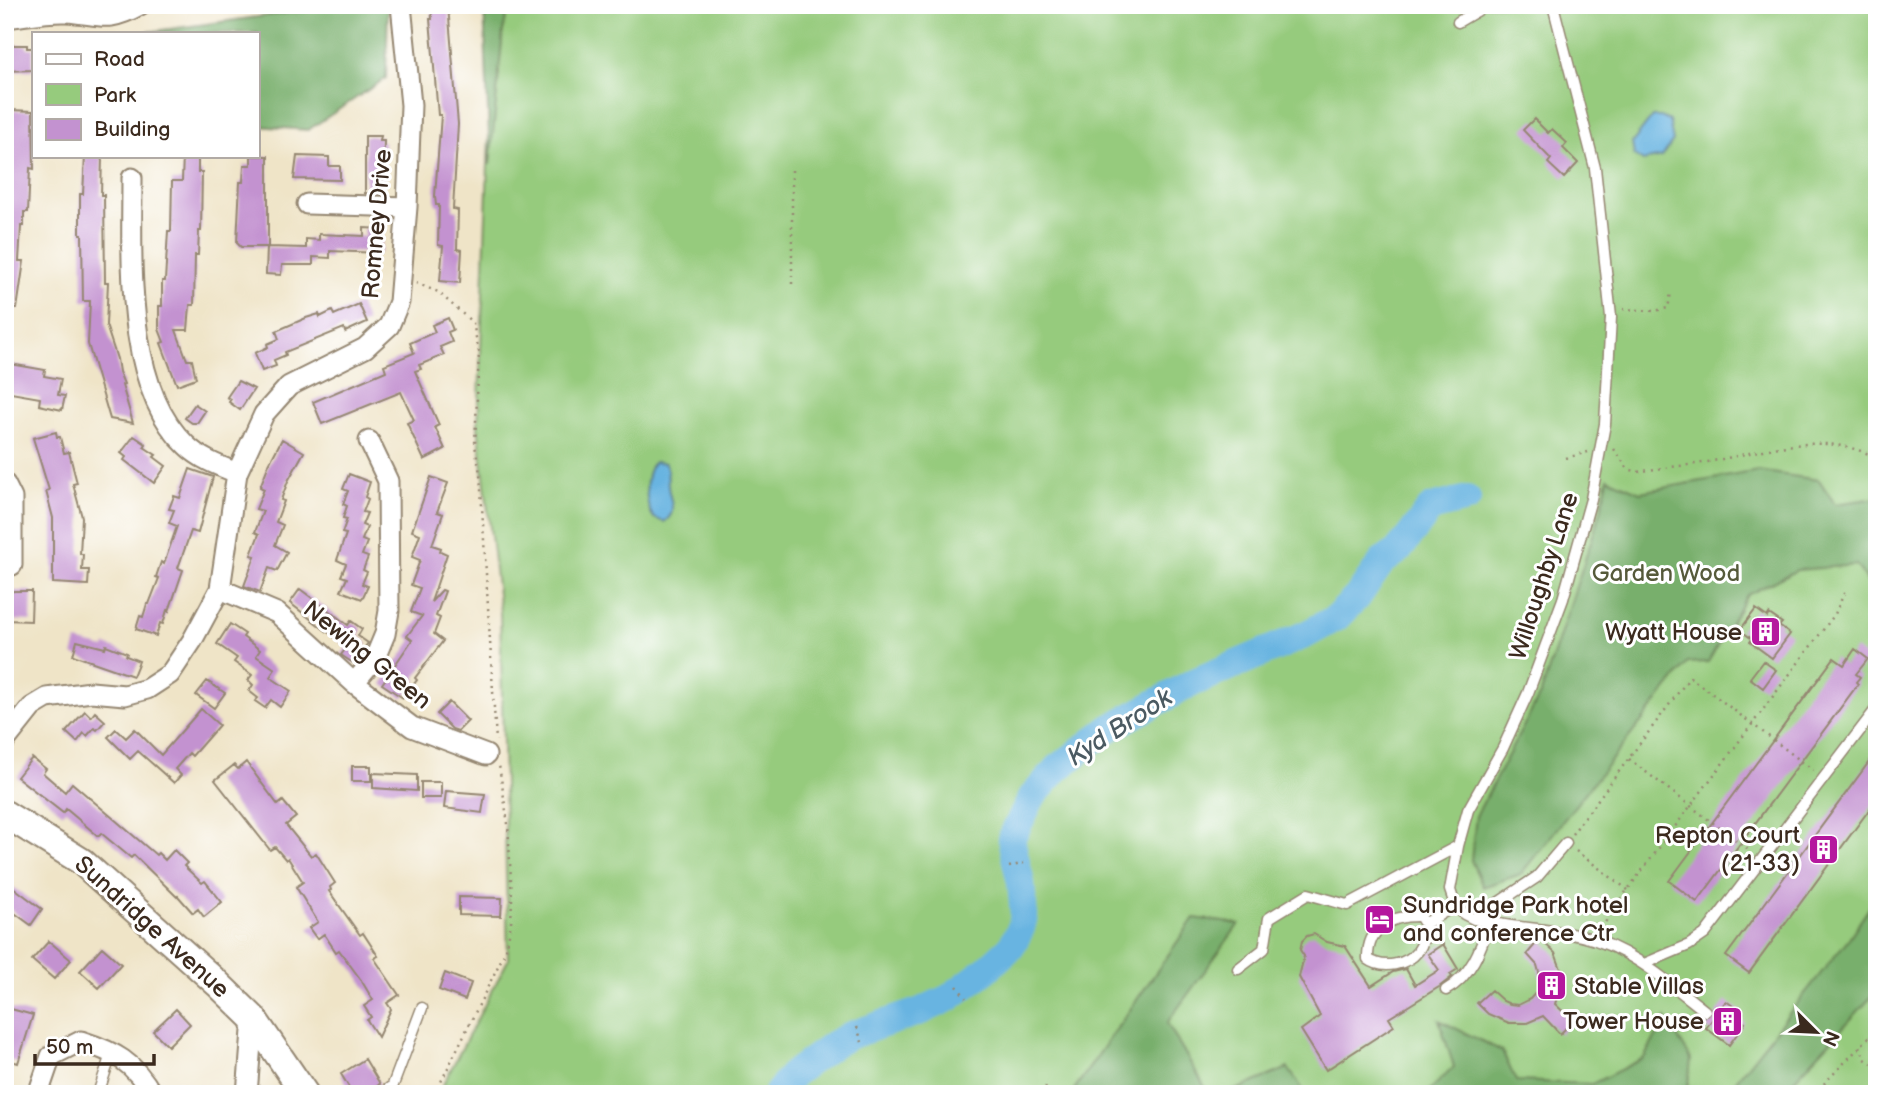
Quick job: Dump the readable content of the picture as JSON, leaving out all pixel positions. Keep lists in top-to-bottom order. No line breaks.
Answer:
{"streets":{"street":["Romney Drive","Newing Green","Sundridge Avenue"],"lane":["Willoughby Lane"]},"crossings":[["Romney Drive","Newing Green"]],"water":["Kyd Brook"],"parks":["Garden Wood"],"places":{"building":["Wyatt House","Repton Court (21-33)","Stable Villas","Tower House"],"hotel":["Sundridge Park hotel and conference Ctr"]},"legend":["Road","Park","Building"],"scale_bar":"50 m","north":"bottom right"}
